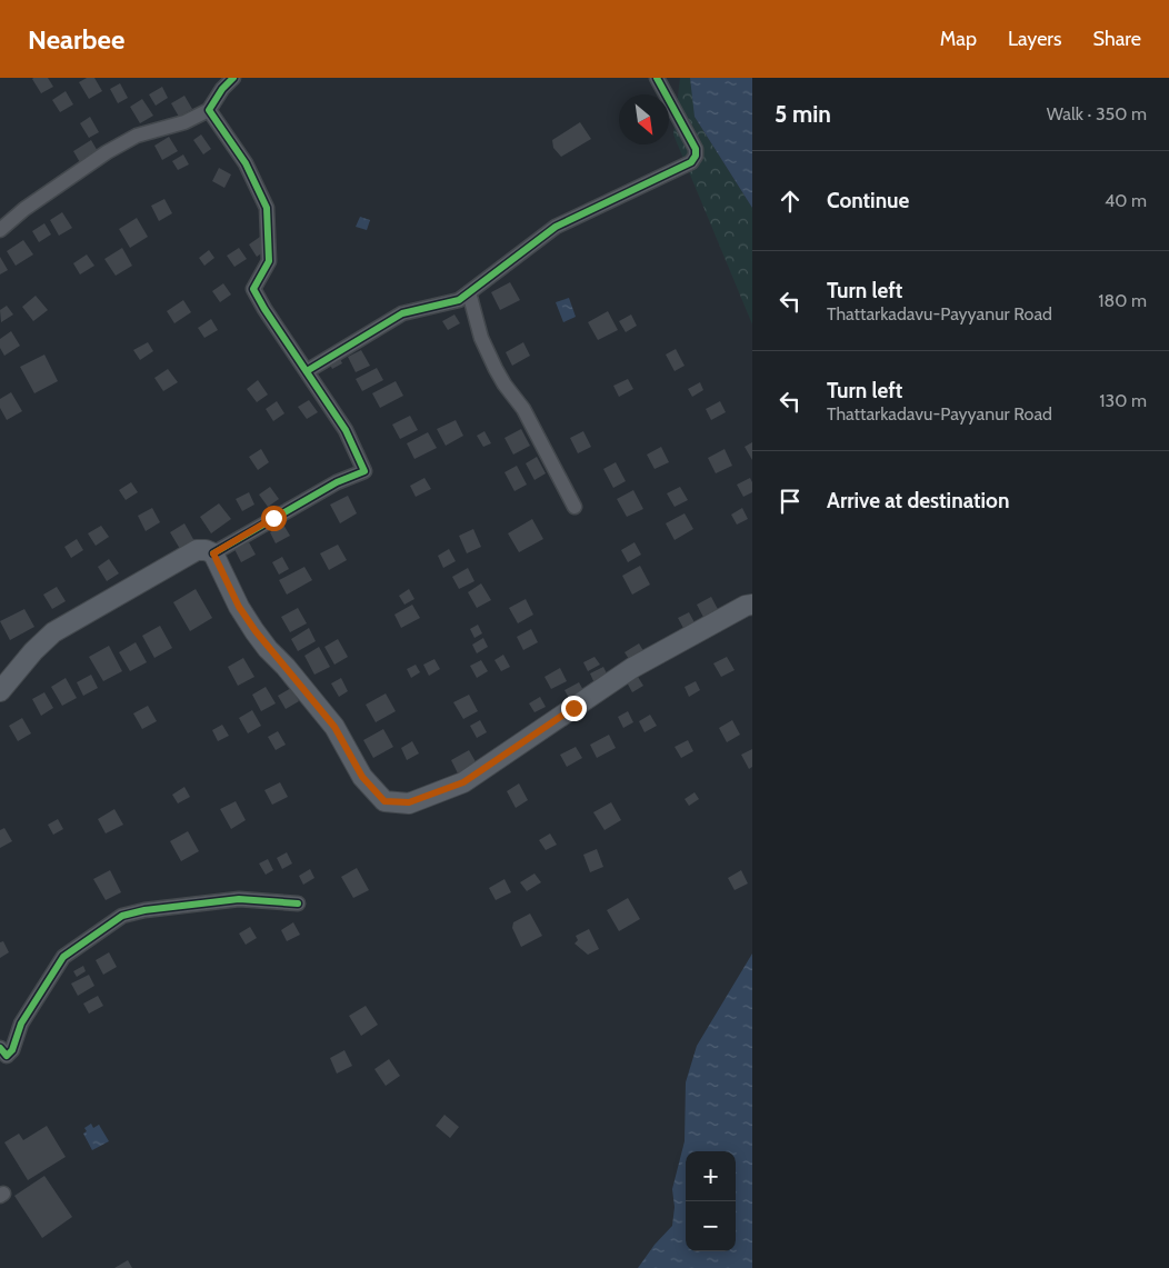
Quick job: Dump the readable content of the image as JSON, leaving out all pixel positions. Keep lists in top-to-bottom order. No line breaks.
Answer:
{"north":"bottom right","page":{"header":"Nearbee","nav":["Map","Layers","Share"],"heading":["5 min","Walk · 350 m"],"list":[["Continue","40 m"],["Turn left","Thattarkadavu-Payyanur Road","180 m"],["Turn left","Thattarkadavu-Payyanur Road","130 m"],"Arrive at destination"],"map_buttons":["+","−"]}}
